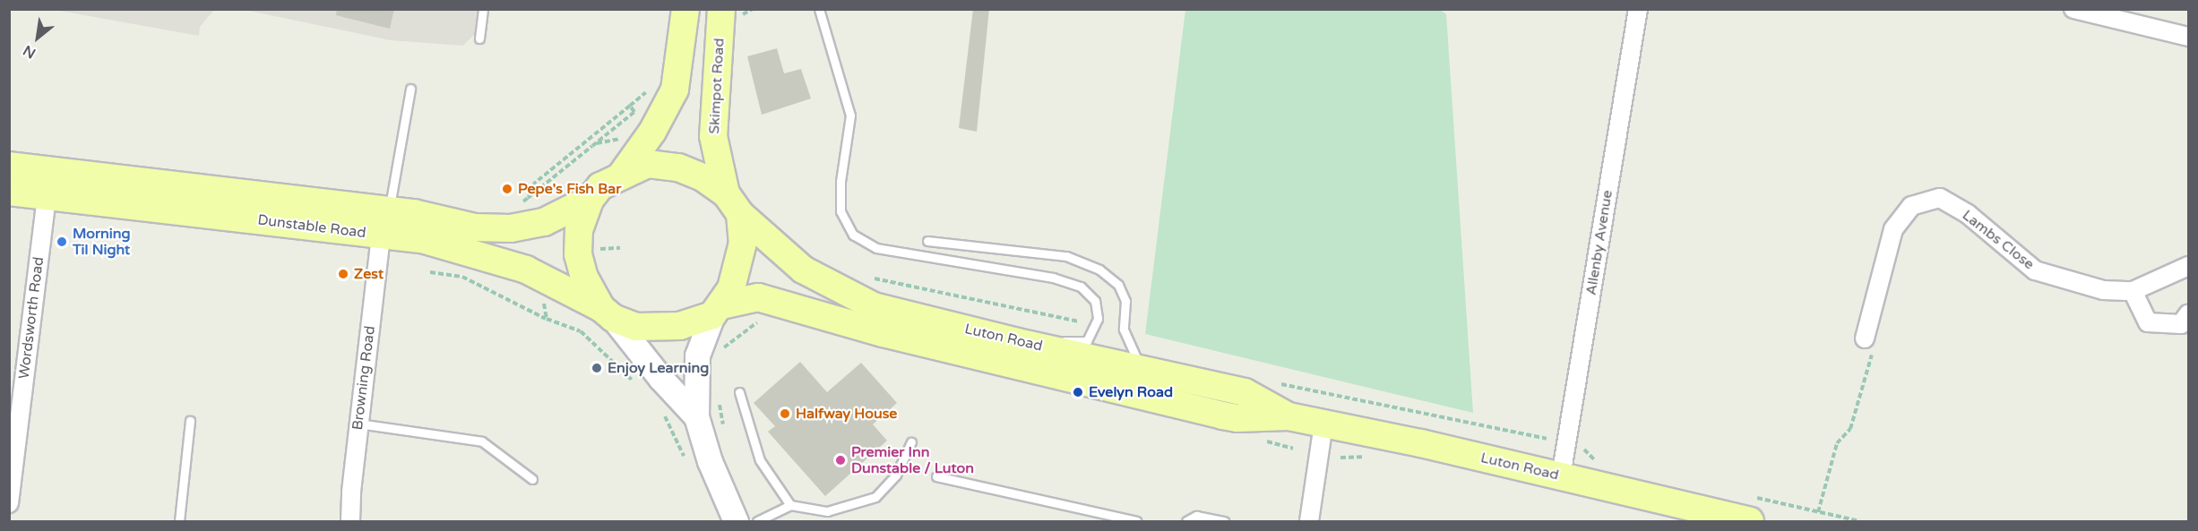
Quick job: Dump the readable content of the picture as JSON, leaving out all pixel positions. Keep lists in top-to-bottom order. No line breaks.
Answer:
{"streets":{"main road":["Skimpot Road","Dunstable Road","Luton Road"],"street":["Lambs Close","Allenby Avenue","Wordsworth Road","Browning Road"]},"crossings":[["Skimpot Road","Dunstable Road"],["Skimpot Road","Luton Road"],["Dunstable Road","Wordsworth Road"],["Dunstable Road","Luton Road"],["Dunstable Road","Browning Road"],["Allenby Avenue","Luton Road"]],"places":["Pepe's Fish Bar","Morning Til Night","Zest","Enjoy Learning","Evelyn Road","Halfway House","Premier Inn Dunstable / Luton"],"north":"bottom left"}
